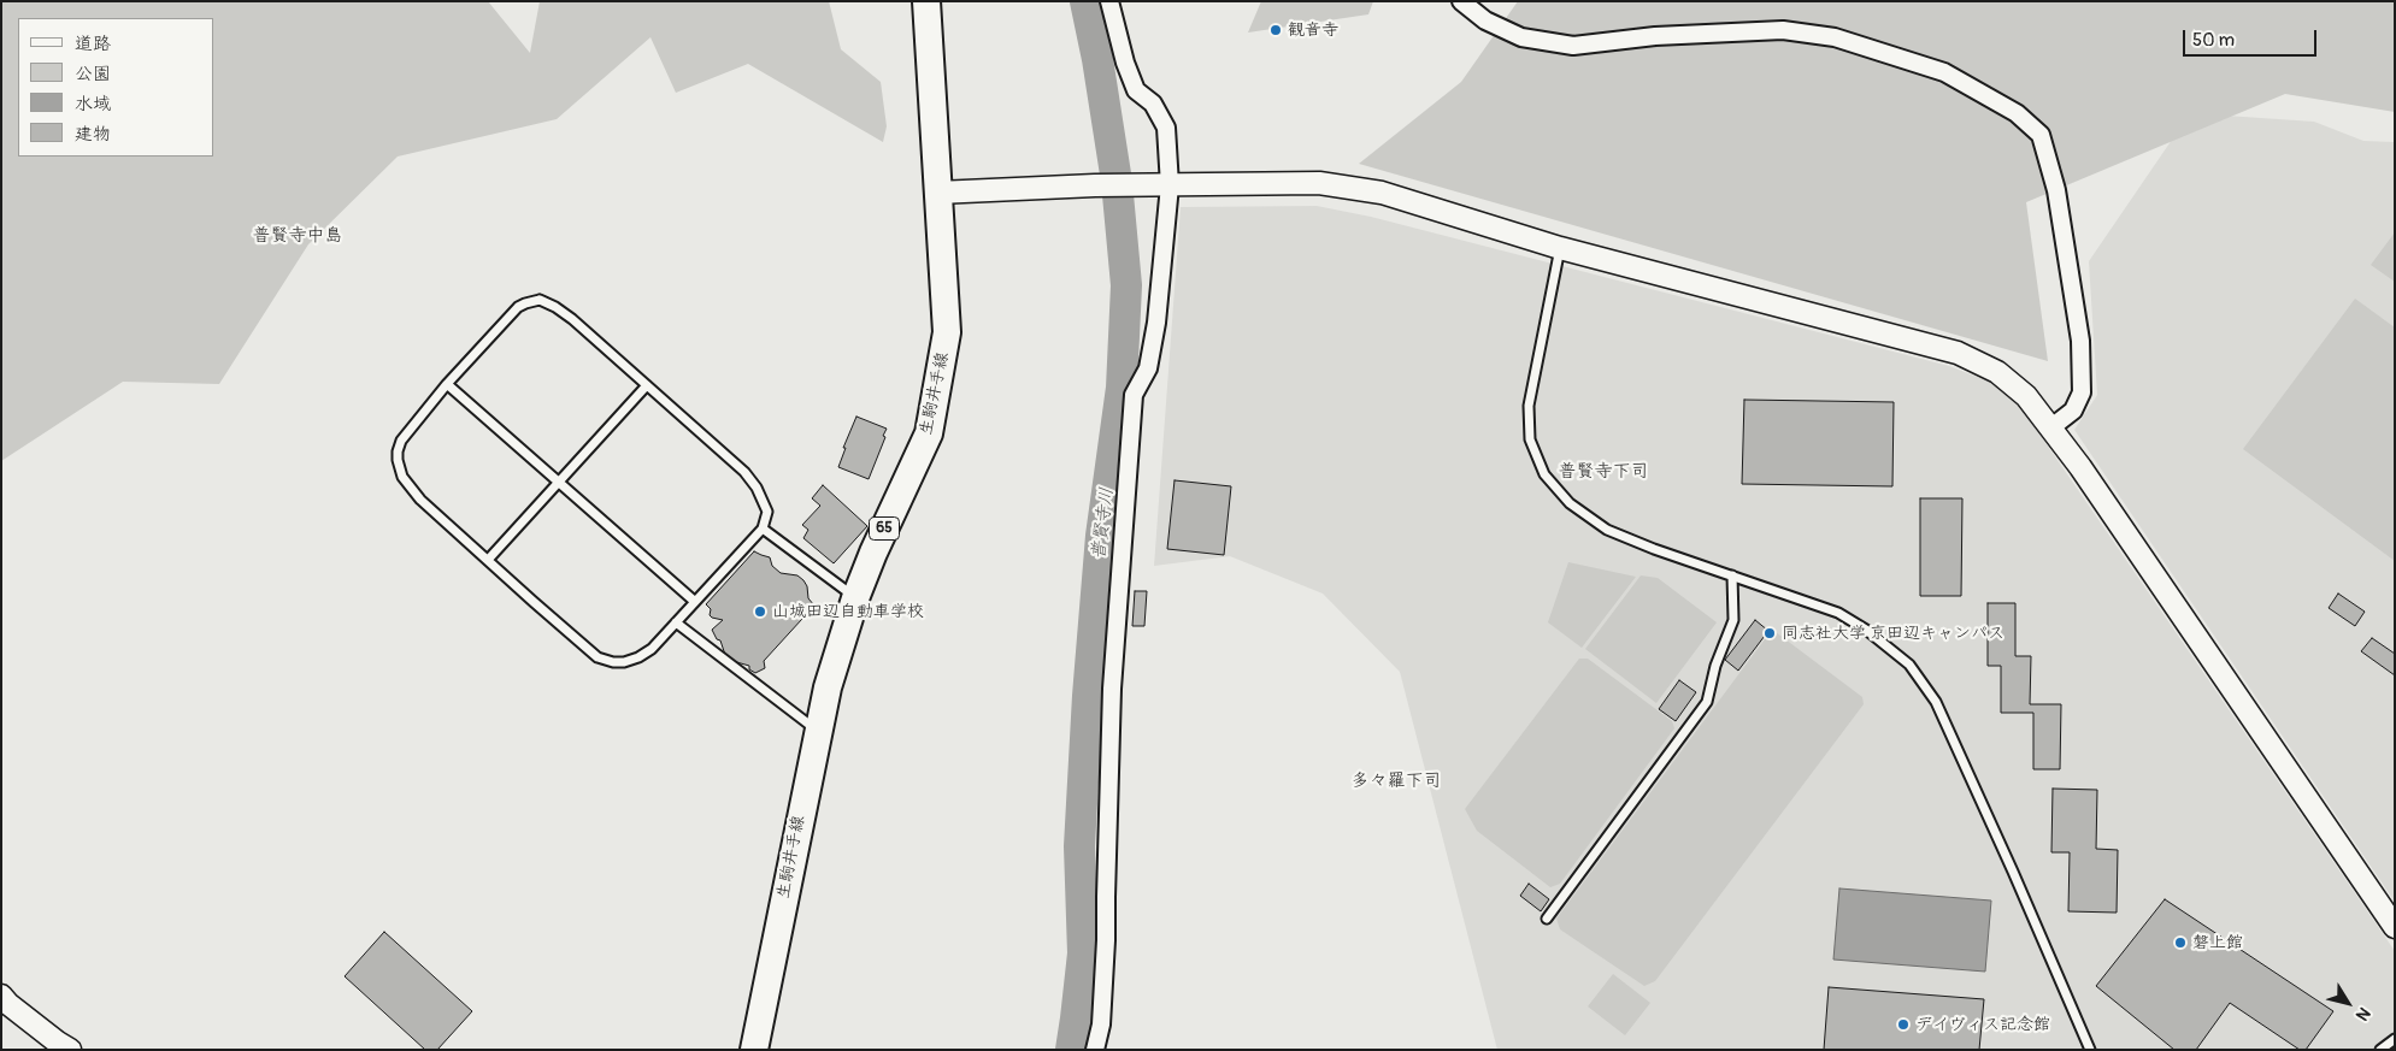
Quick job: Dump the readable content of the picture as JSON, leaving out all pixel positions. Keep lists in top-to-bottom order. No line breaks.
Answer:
{"streets":{"main road":["生駒井手線","65"]},"districts":["普賢寺中島","普賢寺下司","多々羅下司"],"water":["普賢寺川"],"places":["観音寺","山城田辺自動車学校","同志社大学 京田辺キャンパス","磐上館","デイヴィス記念館"],"legend":["道路","公園","水域","建物"],"scale_bar":"50 m","north":"bottom right"}
